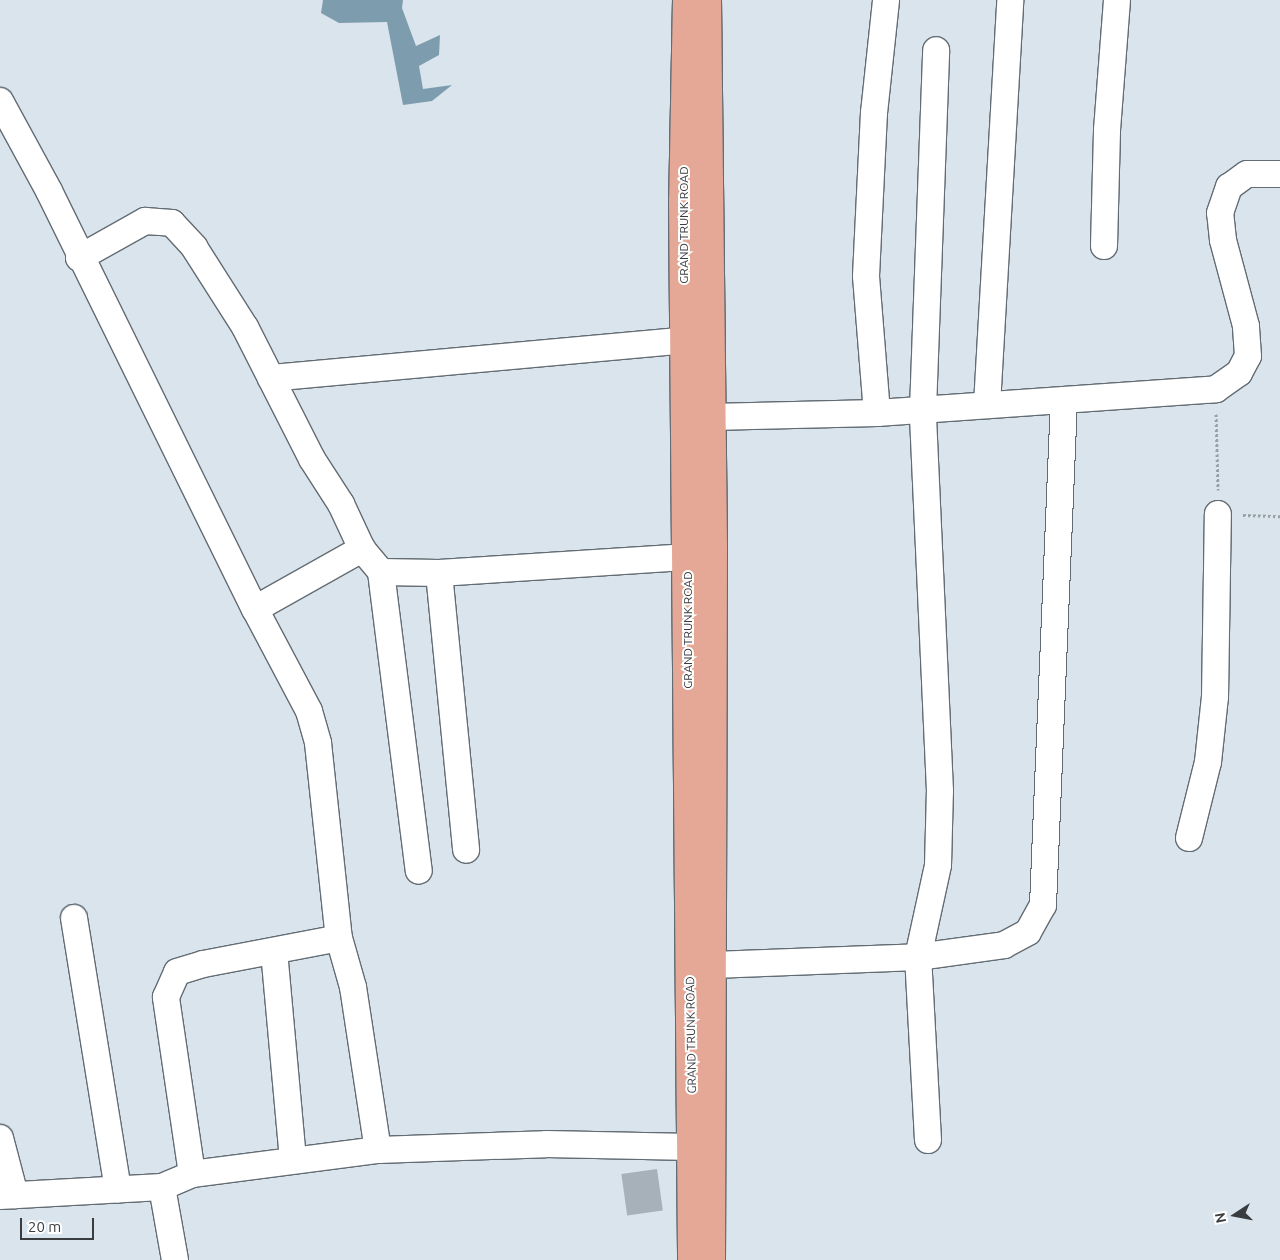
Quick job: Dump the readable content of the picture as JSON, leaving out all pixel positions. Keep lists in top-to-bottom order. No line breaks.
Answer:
{"streets":{"main road":["GRAND TRUNK ROAD"]},"scale_bar":"20 m","north":"left"}
